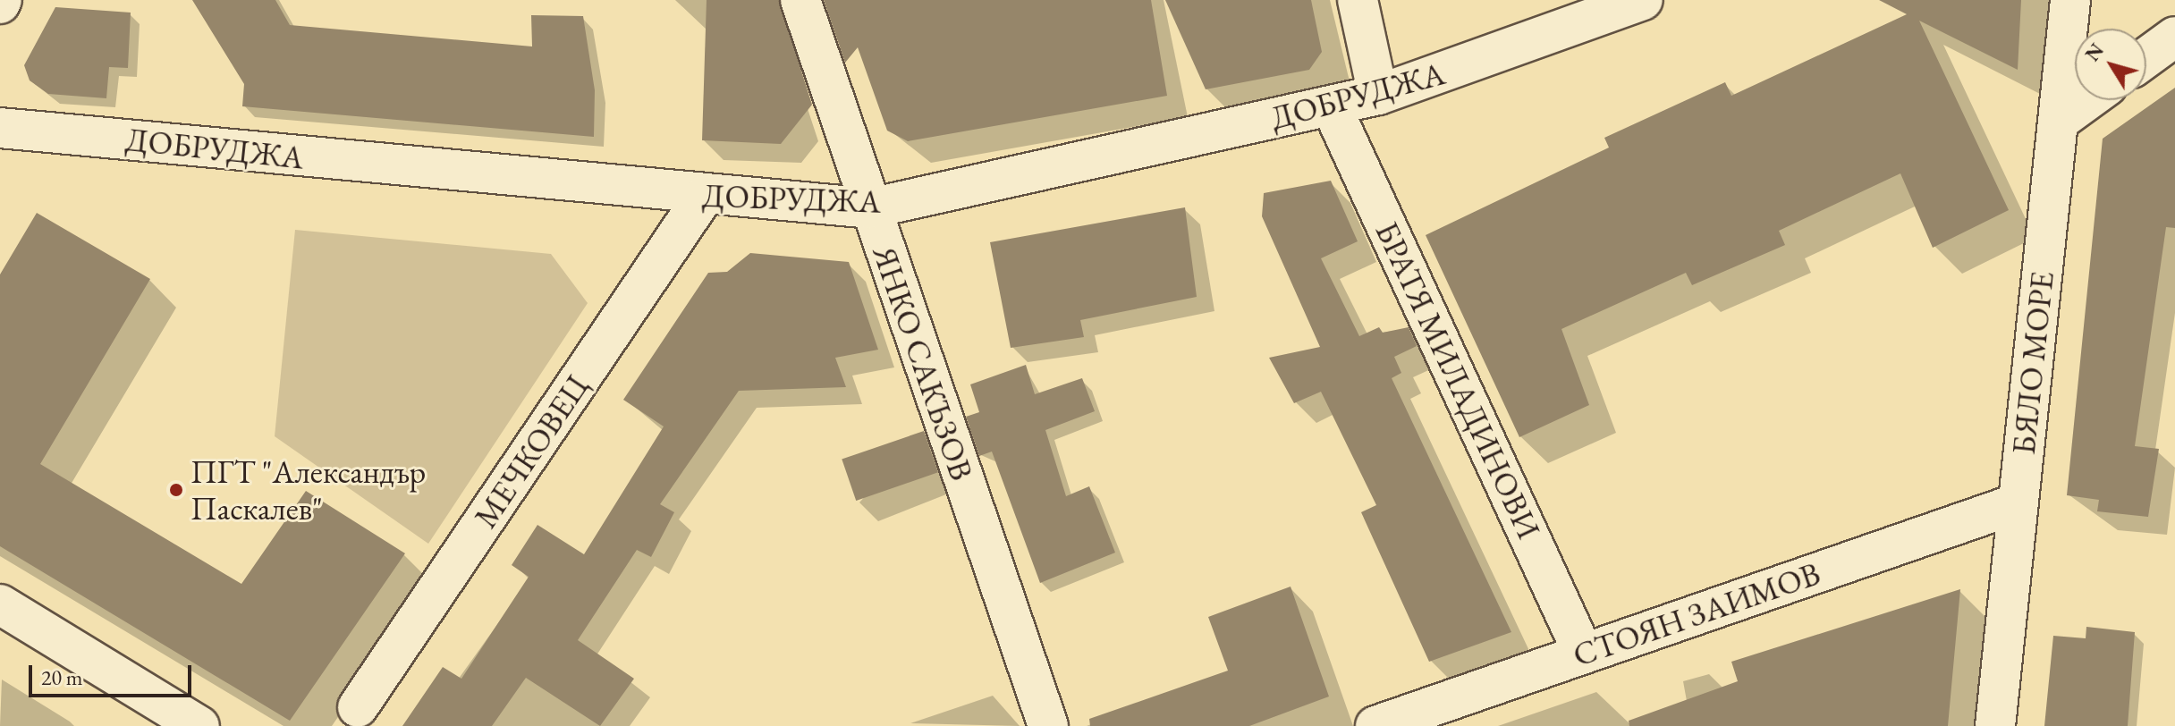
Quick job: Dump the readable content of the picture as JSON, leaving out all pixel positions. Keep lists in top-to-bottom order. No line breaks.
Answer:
{"streets":{"street":["ДОБРУДЖА","ЯНКО САКЪЗОВ","БЯЛО МОРЕ","БРАТЯ МИЛАДИНОВИ","МЕЧКОВЕЦ","СТОЯН ЗАИМОВ"]},"crossings":[["ДОБРУДЖА","ЯНКО САКЪЗОВ"],["ДОБРУДЖА","БРАТЯ МИЛАДИНОВИ"],["ДОБРУДЖА","МЕЧКОВЕЦ"],["БЯЛО МОРЕ","СТОЯН ЗАИМОВ"],["БРАТЯ МИЛАДИНОВИ","СТОЯН ЗАИМОВ"]],"places":["ПГТ \"Александър Паскалев\""],"scale_bar":"20 m","north":"top left"}
